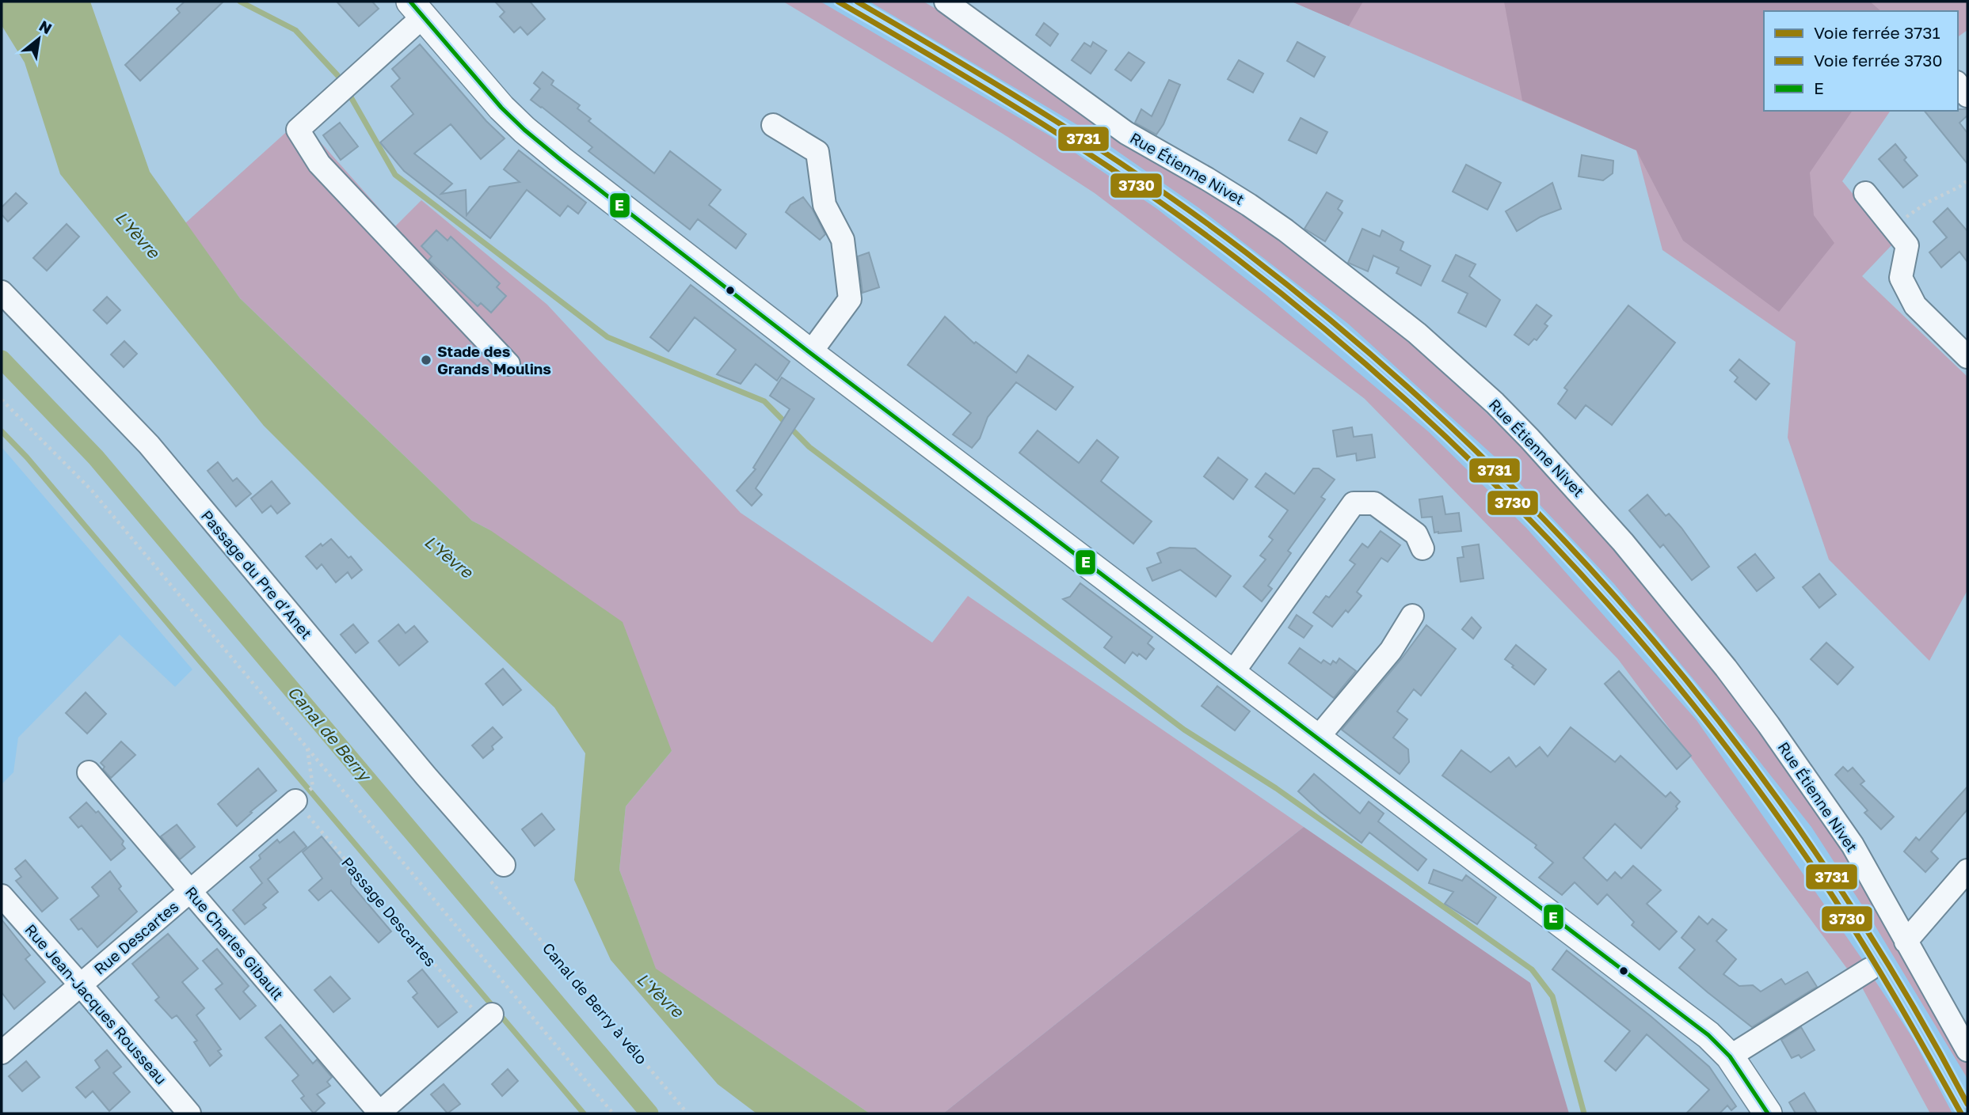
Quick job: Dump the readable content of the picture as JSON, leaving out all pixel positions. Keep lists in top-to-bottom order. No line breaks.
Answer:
{"streets":{"street":["Rue Étienne Nivet","Passage du Pre d’Anet","Rue Descartes","Rue Charles Gibault","Rue Jean-Jacques Rousseau"],"path":["Passage Descartes","Canal de Berry à vélo"]},"crossings":[["Passage Descartes","Rue Descartes"],["Rue Descartes","Rue Charles Gibault"],["Rue Descartes","Rue Jean-Jacques Rousseau"]],"water":["L'Yèvre","Canal de Berry"],"places":["Stade des Grands Moulins"],"lines":["rail line 3731","rail line 3730","transit line E"],"legend":["Voie ferrée 3731","Voie ferrée 3730","E"],"north":"top right"}
